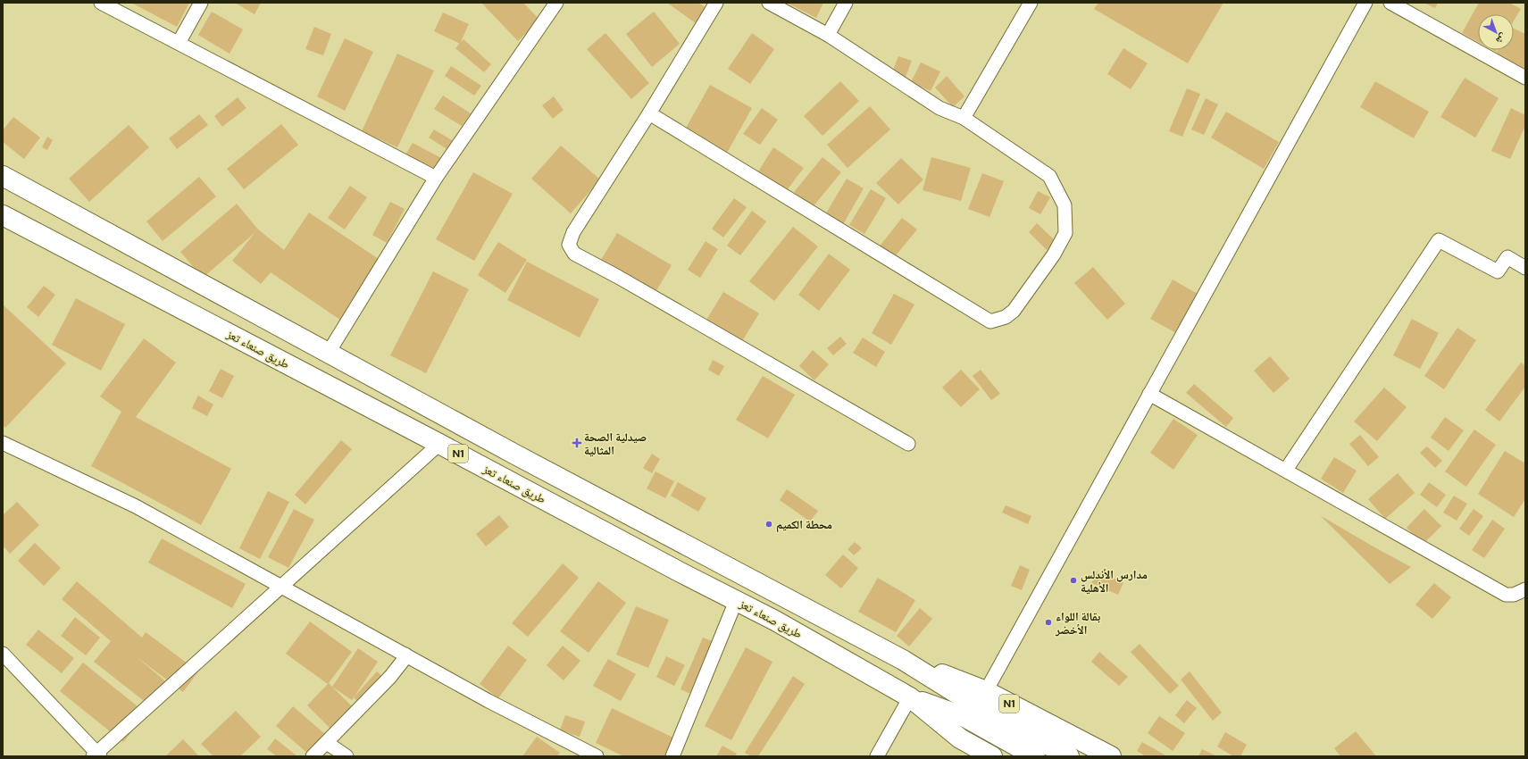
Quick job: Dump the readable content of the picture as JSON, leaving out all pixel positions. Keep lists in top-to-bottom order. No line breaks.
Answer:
{"streets":{"highway":["طريق صنعاء تعز","N1"]},"places":{"health":["صيدلية الصحة المثالية"],"other":["محطة الكميم","مدارس الأندلس الأهلية","بقالة اللواء الأخضر"]},"north":"bottom right"}
